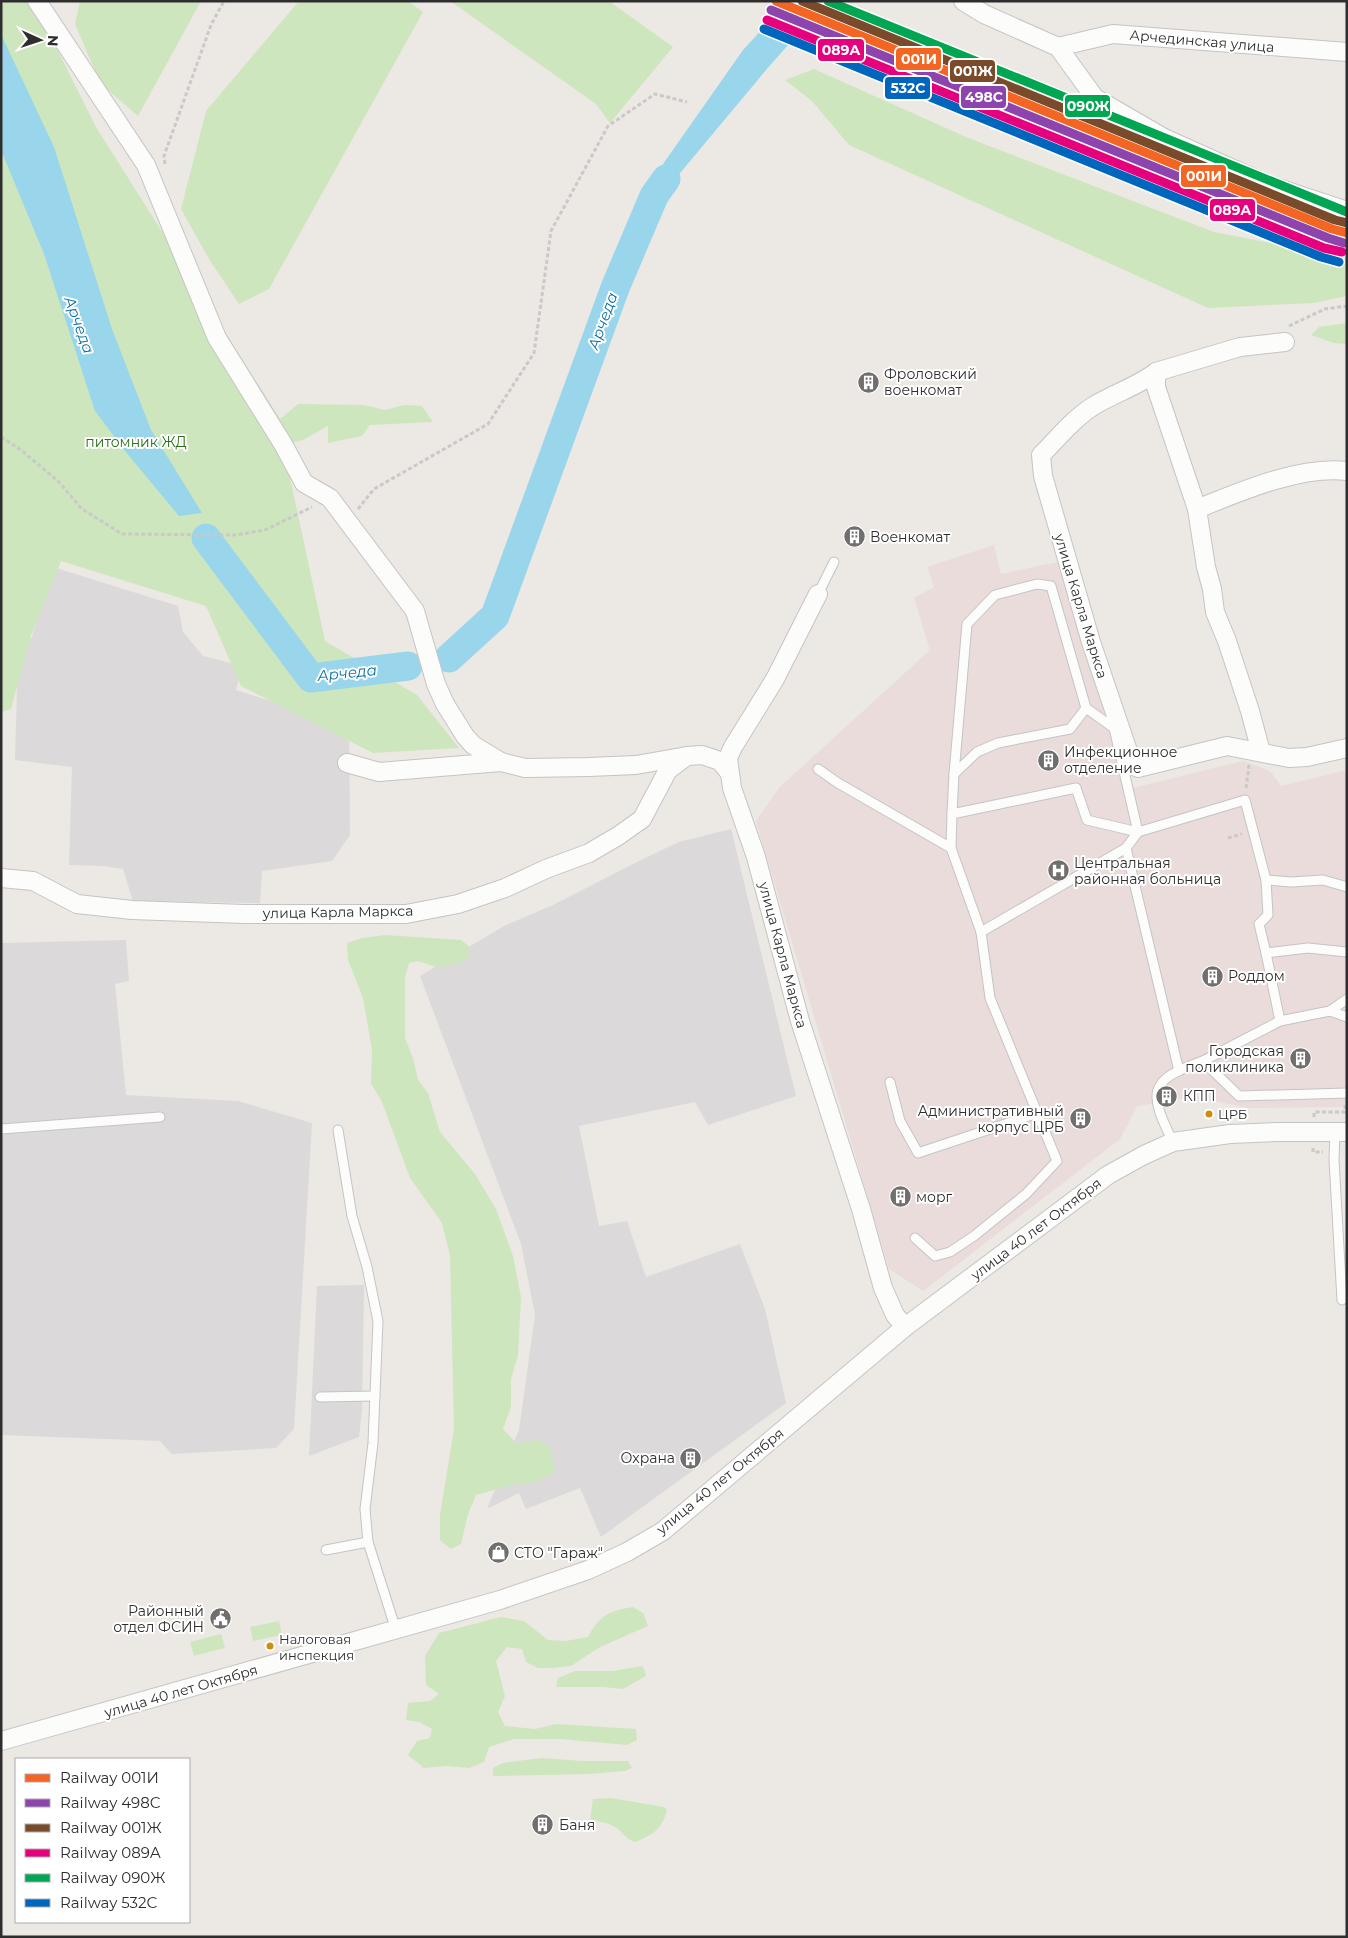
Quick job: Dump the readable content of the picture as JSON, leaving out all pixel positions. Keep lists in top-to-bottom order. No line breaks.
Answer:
{"streets":{"street":["Арчединская улица","улица Карла Маркса","улица 40 лет Октября"]},"crossings":[["улица Карла Маркса","улица 40 лет Октября"]],"water":["Арчеда"],"parks":["питомник ЖД"],"places":{"building":["Фроловский военкомат","Военкомат","Инфекционное отделение","Роддом","Городская поликлиника","КПП","Административный корпус ЦРБ","морг","Охрана","Баня"],"hospital":["Центральная районная больница"],"other":["ЦРБ","Налоговая инспекция"],"shop":["СТО \"Гараж\""],"public building":["Районный отдел ФСИН"]},"lines":["rail line 001И","rail line 001Ж","rail line 090Ж","rail line 498С","rail line 089А","rail line 532С"],"legend":["Railway 001И","Railway 498С","Railway 001Ж","Railway 089А","Railway 090Ж","Railway 532С"],"north":"right"}
